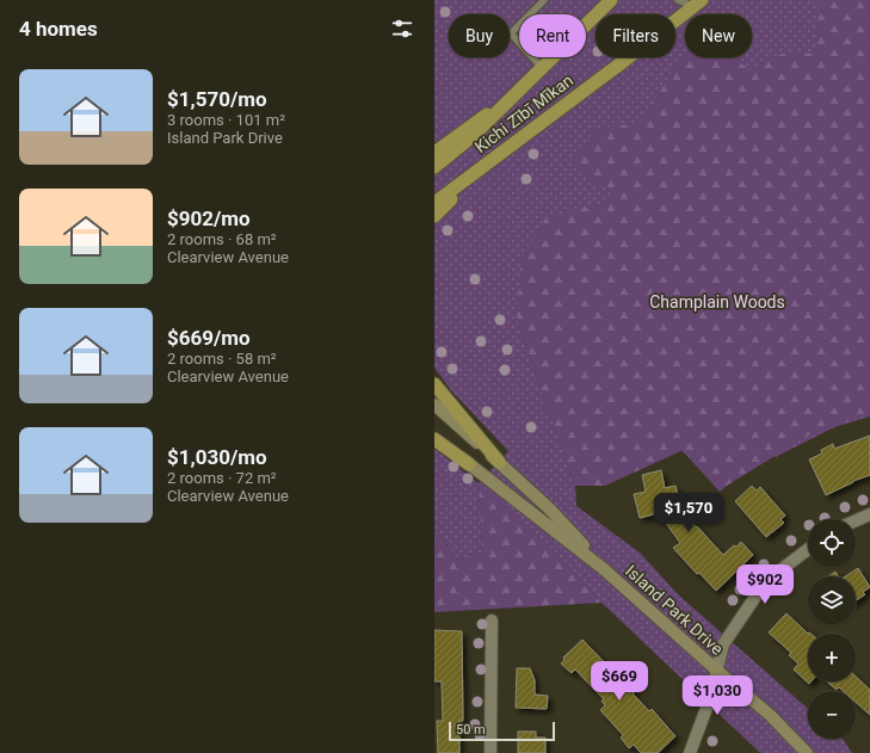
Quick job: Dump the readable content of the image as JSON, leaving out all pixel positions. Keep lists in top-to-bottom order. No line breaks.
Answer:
{"streets":{"highway":["Kichi Zībī Mīkan"],"main road":["Island Park Drive"]},"parks":["Champlain Woods"],"scale_bar":"50 m","page":{"heading":"4 homes","chip":["Buy","Rent","Filters","New"],"list":[{"name":"$1,570/mo","note":"3 rooms · 101 m² · Island Park Drive"},{"name":"$902/mo","note":"2 rooms · 68 m² · Clearview Avenue"},{"name":"$669/mo","note":"2 rooms · 58 m² · Clearview Avenue"},{"name":"$1,030/mo","note":"2 rooms · 72 m² · Clearview Avenue"}],"price":["$1,570","$902","$669","$1,030"],"map_buttons":["+","−"],"scale":"50 m"}}
